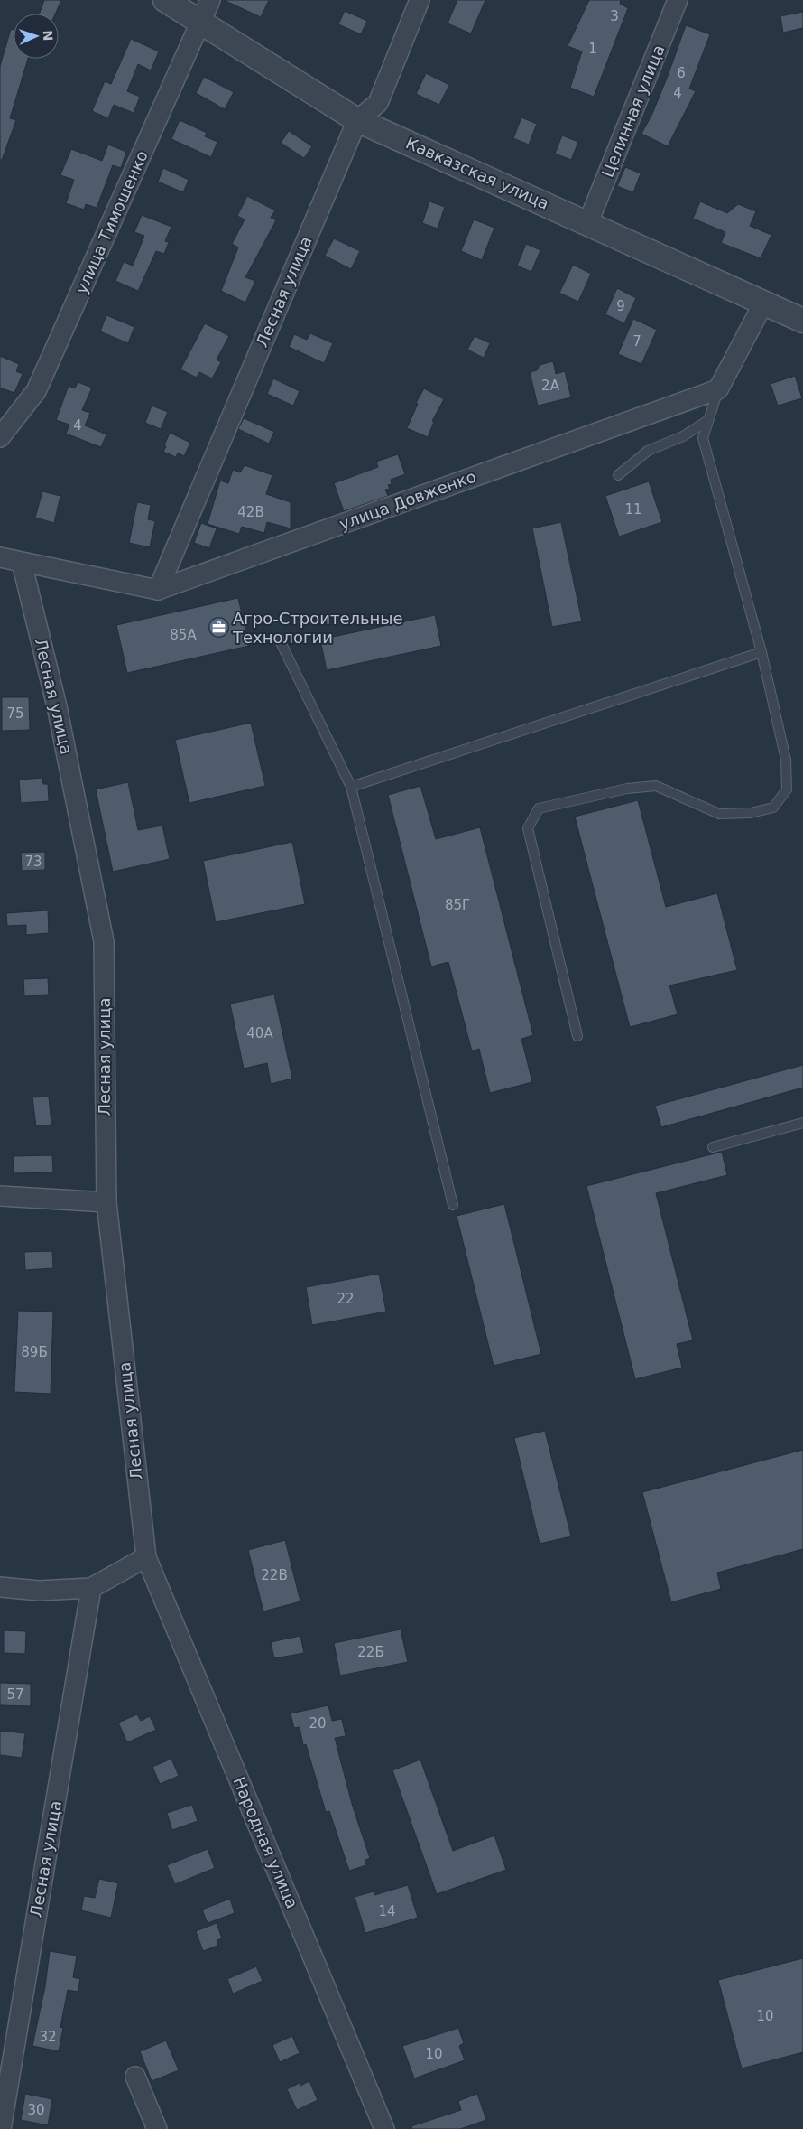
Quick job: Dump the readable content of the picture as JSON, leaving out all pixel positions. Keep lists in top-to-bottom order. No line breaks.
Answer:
{"streets":{"street":["Целинная улица","Кавказская улица","улица Тимошенко","Лесная улица","улица Довженко","Народная улица"]},"crossings":[["Целинная улица","Кавказская улица"],["Кавказская улица","улица Тимошенко"],["Кавказская улица","Лесная улица"],["Лесная улица","улица Довженко"],["Лесная улица","Народная улица"]],"places":{"office":["Агро-Строительные Технологии"]},"house_numbers":["3","1","6","4","9","7","2А","4","11","42В","85А","75","73","85Г","40А","22","89Б","22В","22Б","57","20","14","10","32","10","30"],"north":"right"}
